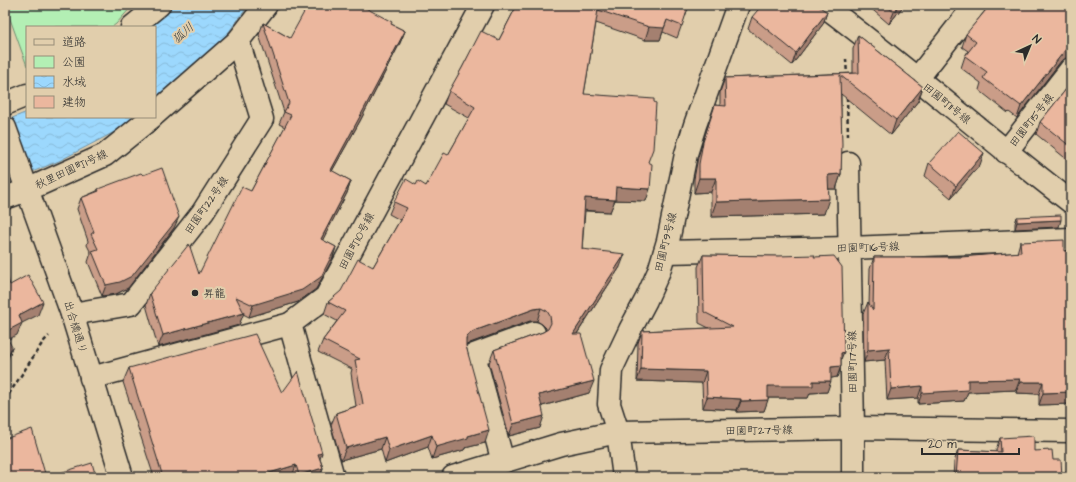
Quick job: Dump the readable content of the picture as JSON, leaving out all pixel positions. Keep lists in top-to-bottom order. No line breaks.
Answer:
{"streets":{"street":["田園町11号線","田園町15号線","秋里田園町1号線","田園町22号線","田園町10号線","田園町9号線","田園町16号線","出合橋通り","田園町17号線","田園町27号線"]},"crossings":[["田園町11号線","田園町15号線"],["秋里田園町1号線","出合橋通り"],["田園町22号線","出合橋通り"],["田園町9号線","田園町16号線"],["田園町9号線","田園町27号線"],["田園町16号線","田園町17号線"],["田園町17号線","田園町27号線"]],"water":["狐川"],"places":["昇龍"],"legend":["道路","公園","水域","建物"],"scale_bar":"20 m","north":"top right"}
